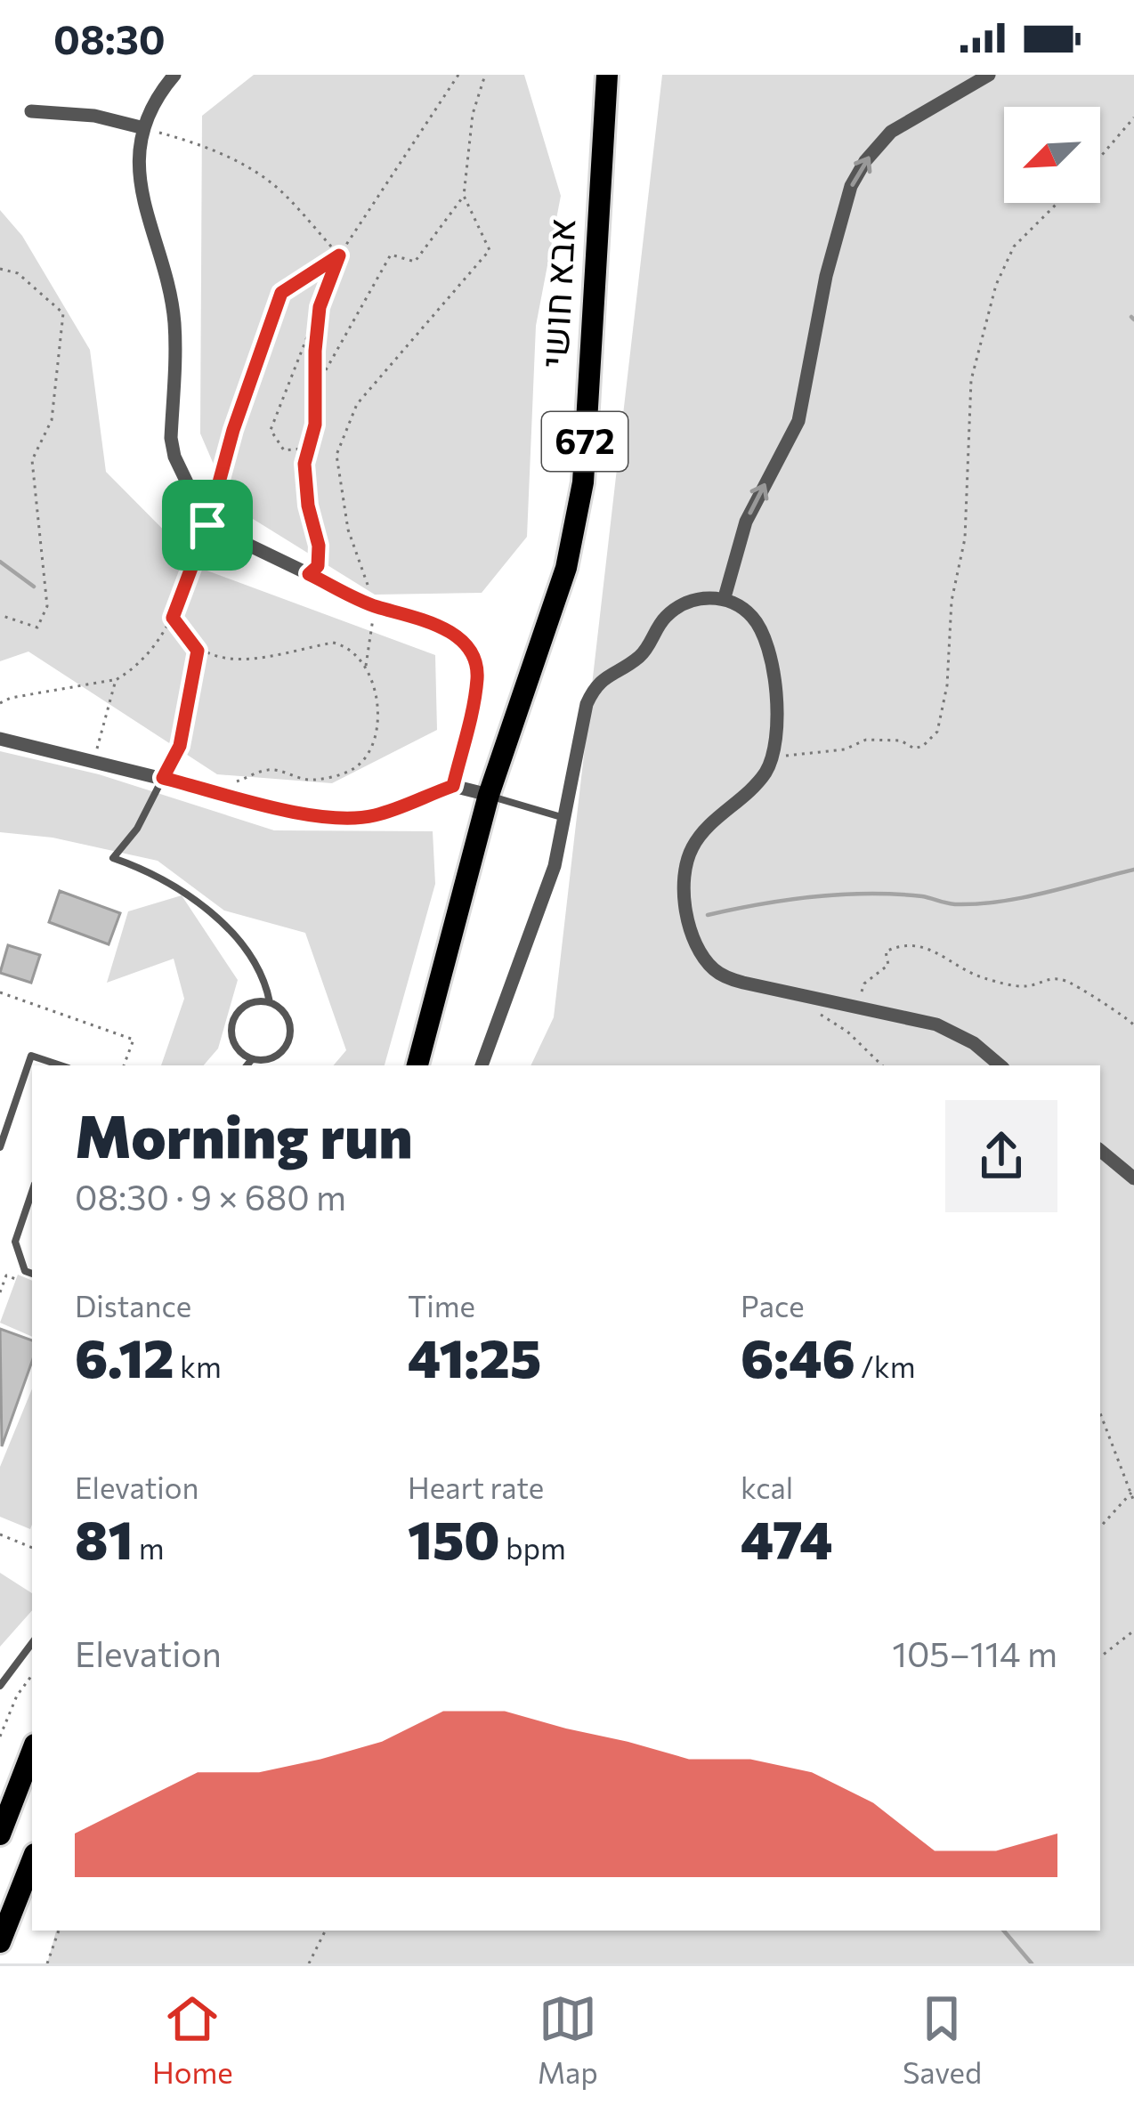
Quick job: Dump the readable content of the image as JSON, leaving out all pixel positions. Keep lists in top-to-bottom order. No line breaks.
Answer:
{"streets":{"main road":["אבא חושי","672"]},"north":"bottom left","page":{"status":"08:30","heading":["Morning run","08:30 · 9 × 680 m"],"stats":[["Distance","6.12 km"],["Time","41:25"],["Pace","6:46 /km"],["Elevation","81 m"],["Heart rate","150 bpm"],["kcal","474"]],"chart":["Elevation","105–114 m"],"tabs":["Home","Map","Saved"]}}
